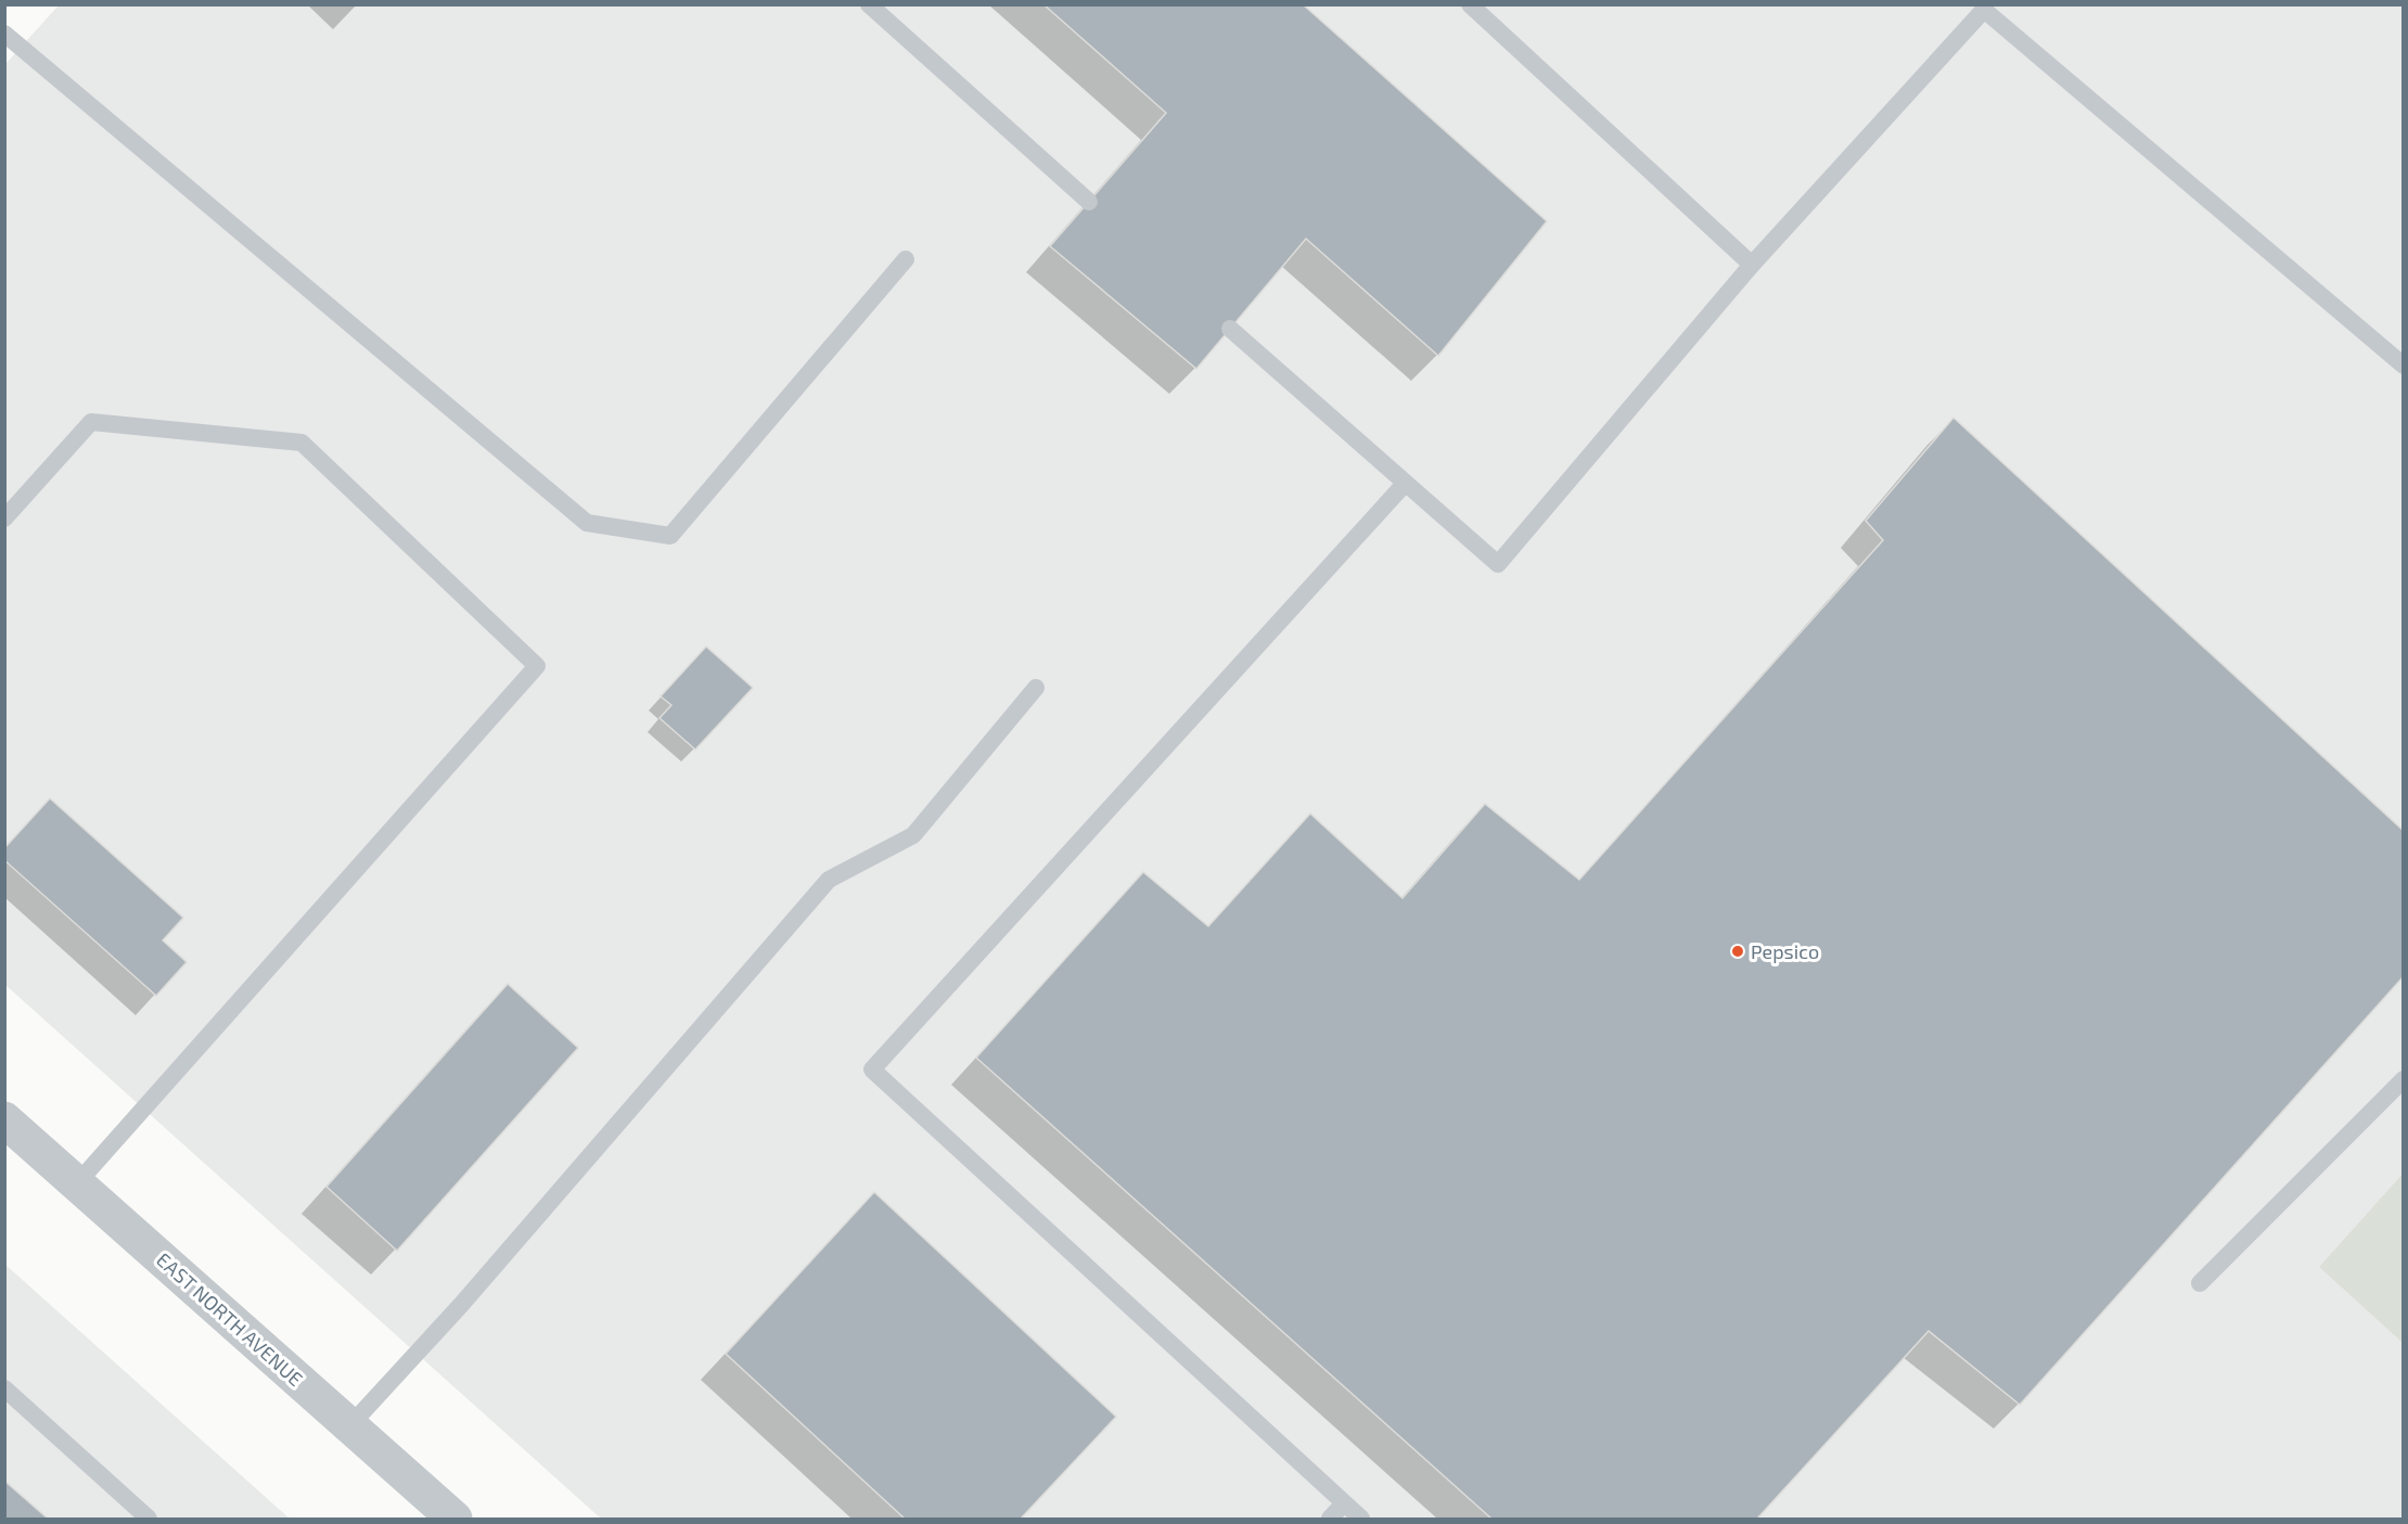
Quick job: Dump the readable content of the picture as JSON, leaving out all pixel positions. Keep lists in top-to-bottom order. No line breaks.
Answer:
{"streets":{"street":["EAST NORTH AVENUE"]},"places":["Pepsico"]}
